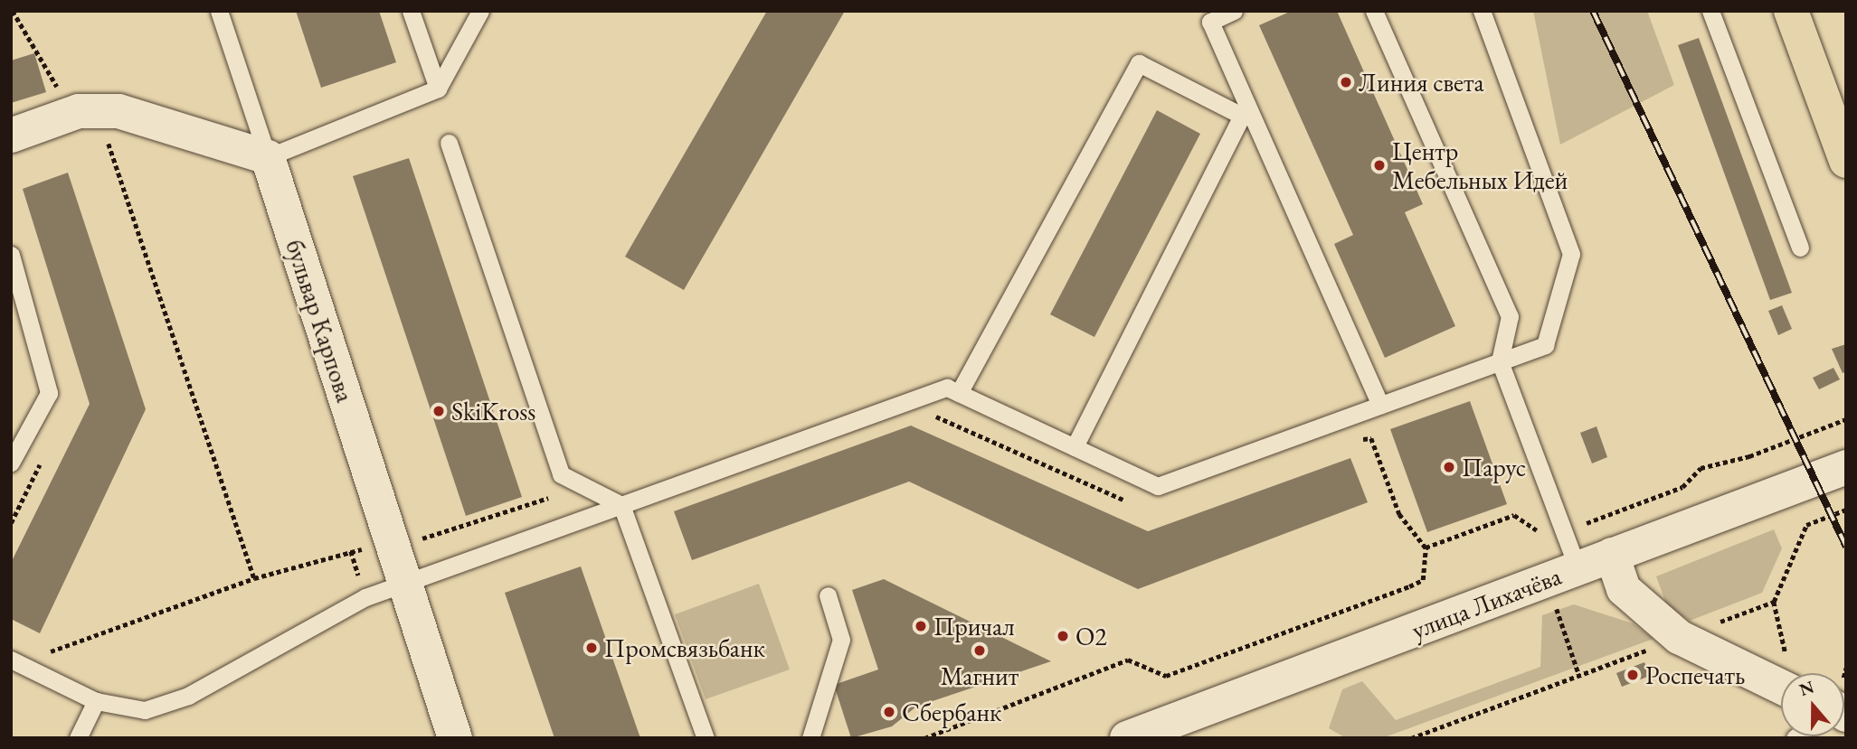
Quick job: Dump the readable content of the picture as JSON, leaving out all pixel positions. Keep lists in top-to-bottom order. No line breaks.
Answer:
{"streets":{"street":["бульвар Карпова","улица Лихачёва"]},"places":["Линия света","Центр Мебельных Идей","SkiKross","Парус","Причал","O2","Промсвязьбанк","Магнит","Роспечать","Сбербанк"],"north":"top"}
